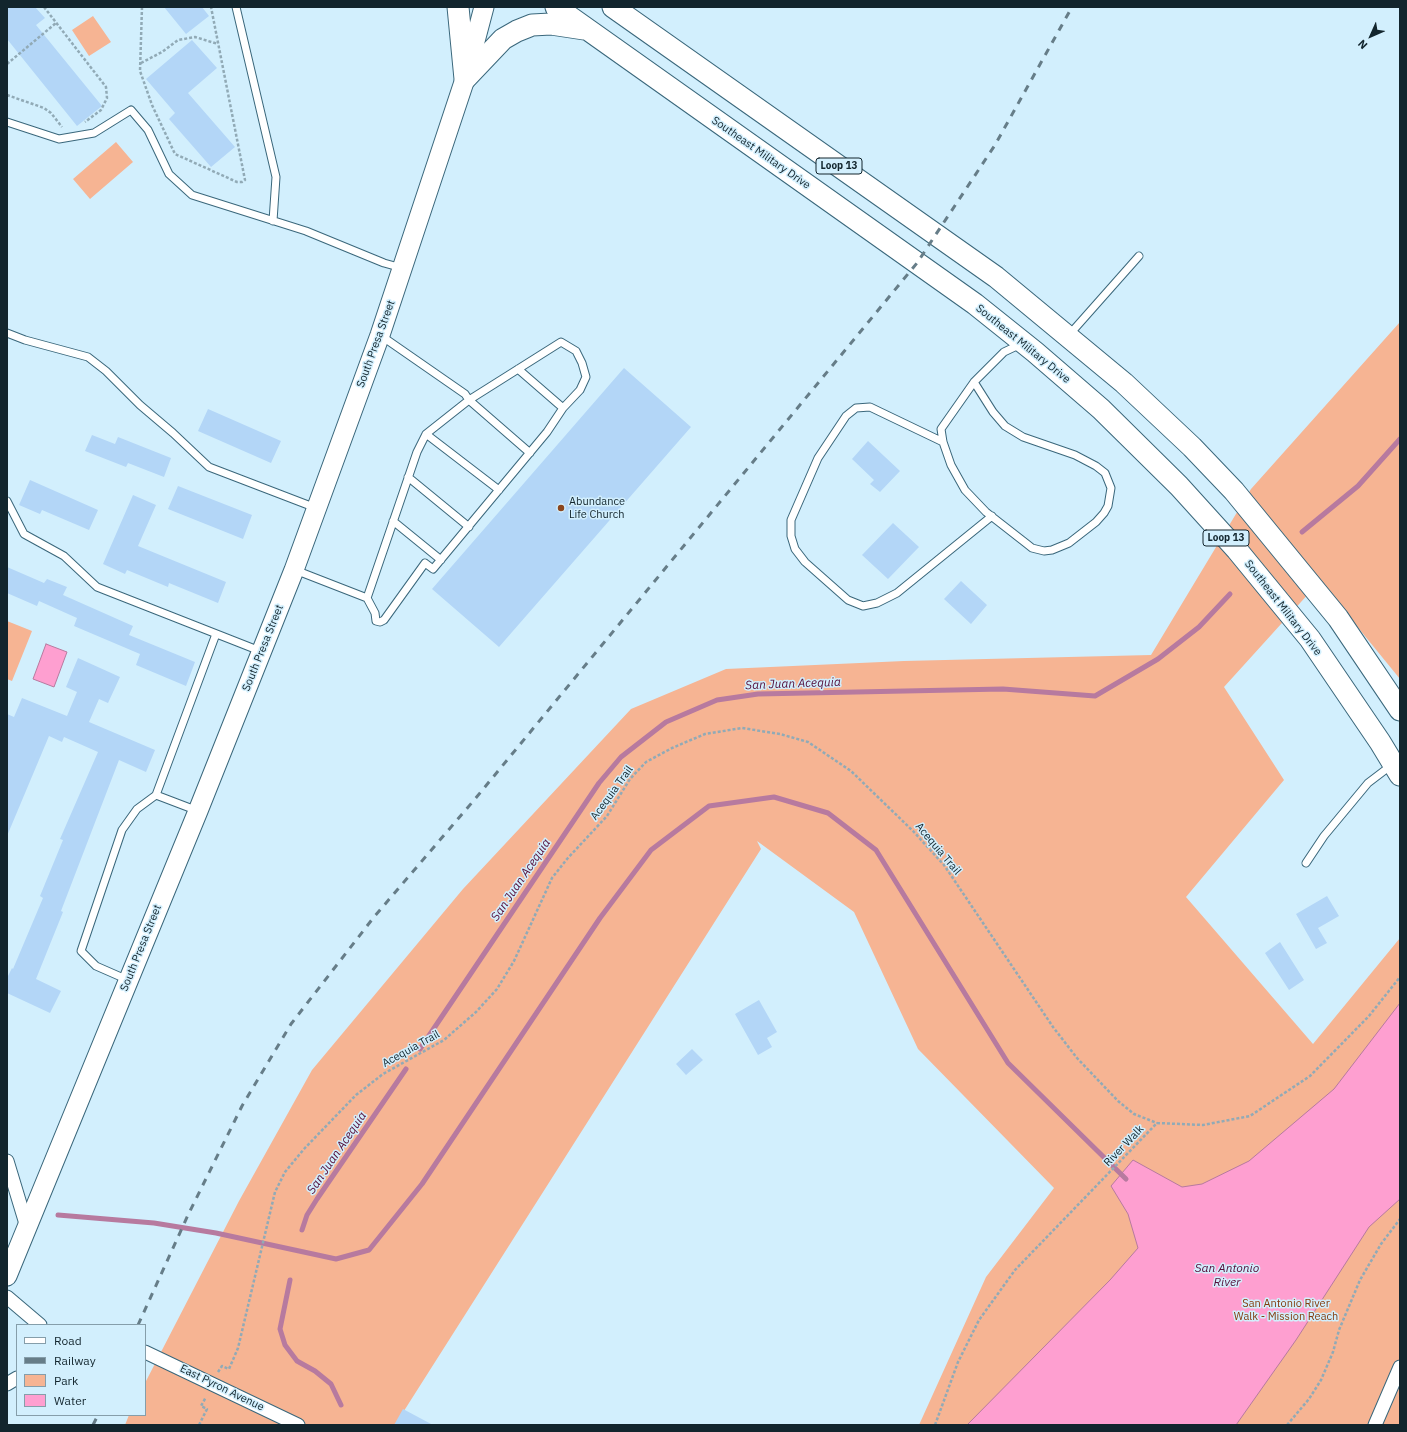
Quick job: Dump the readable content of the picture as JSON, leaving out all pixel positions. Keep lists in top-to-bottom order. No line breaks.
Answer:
{"streets":{"main road":["Southeast Military Drive","Loop 13","South Presa Street"],"street":["East Pyron Avenue"],"path":["Acequia Trail","River Walk"]},"crossings":[["Acequia Trail","River Walk"]],"water":["San Juan Acequia","San Antonio River"],"parks":["San Antonio River Walk - Mission Reach"],"places":["Abundance Life Church"],"legend":["Road","Railway","Park","Water"],"north":"bottom left"}
